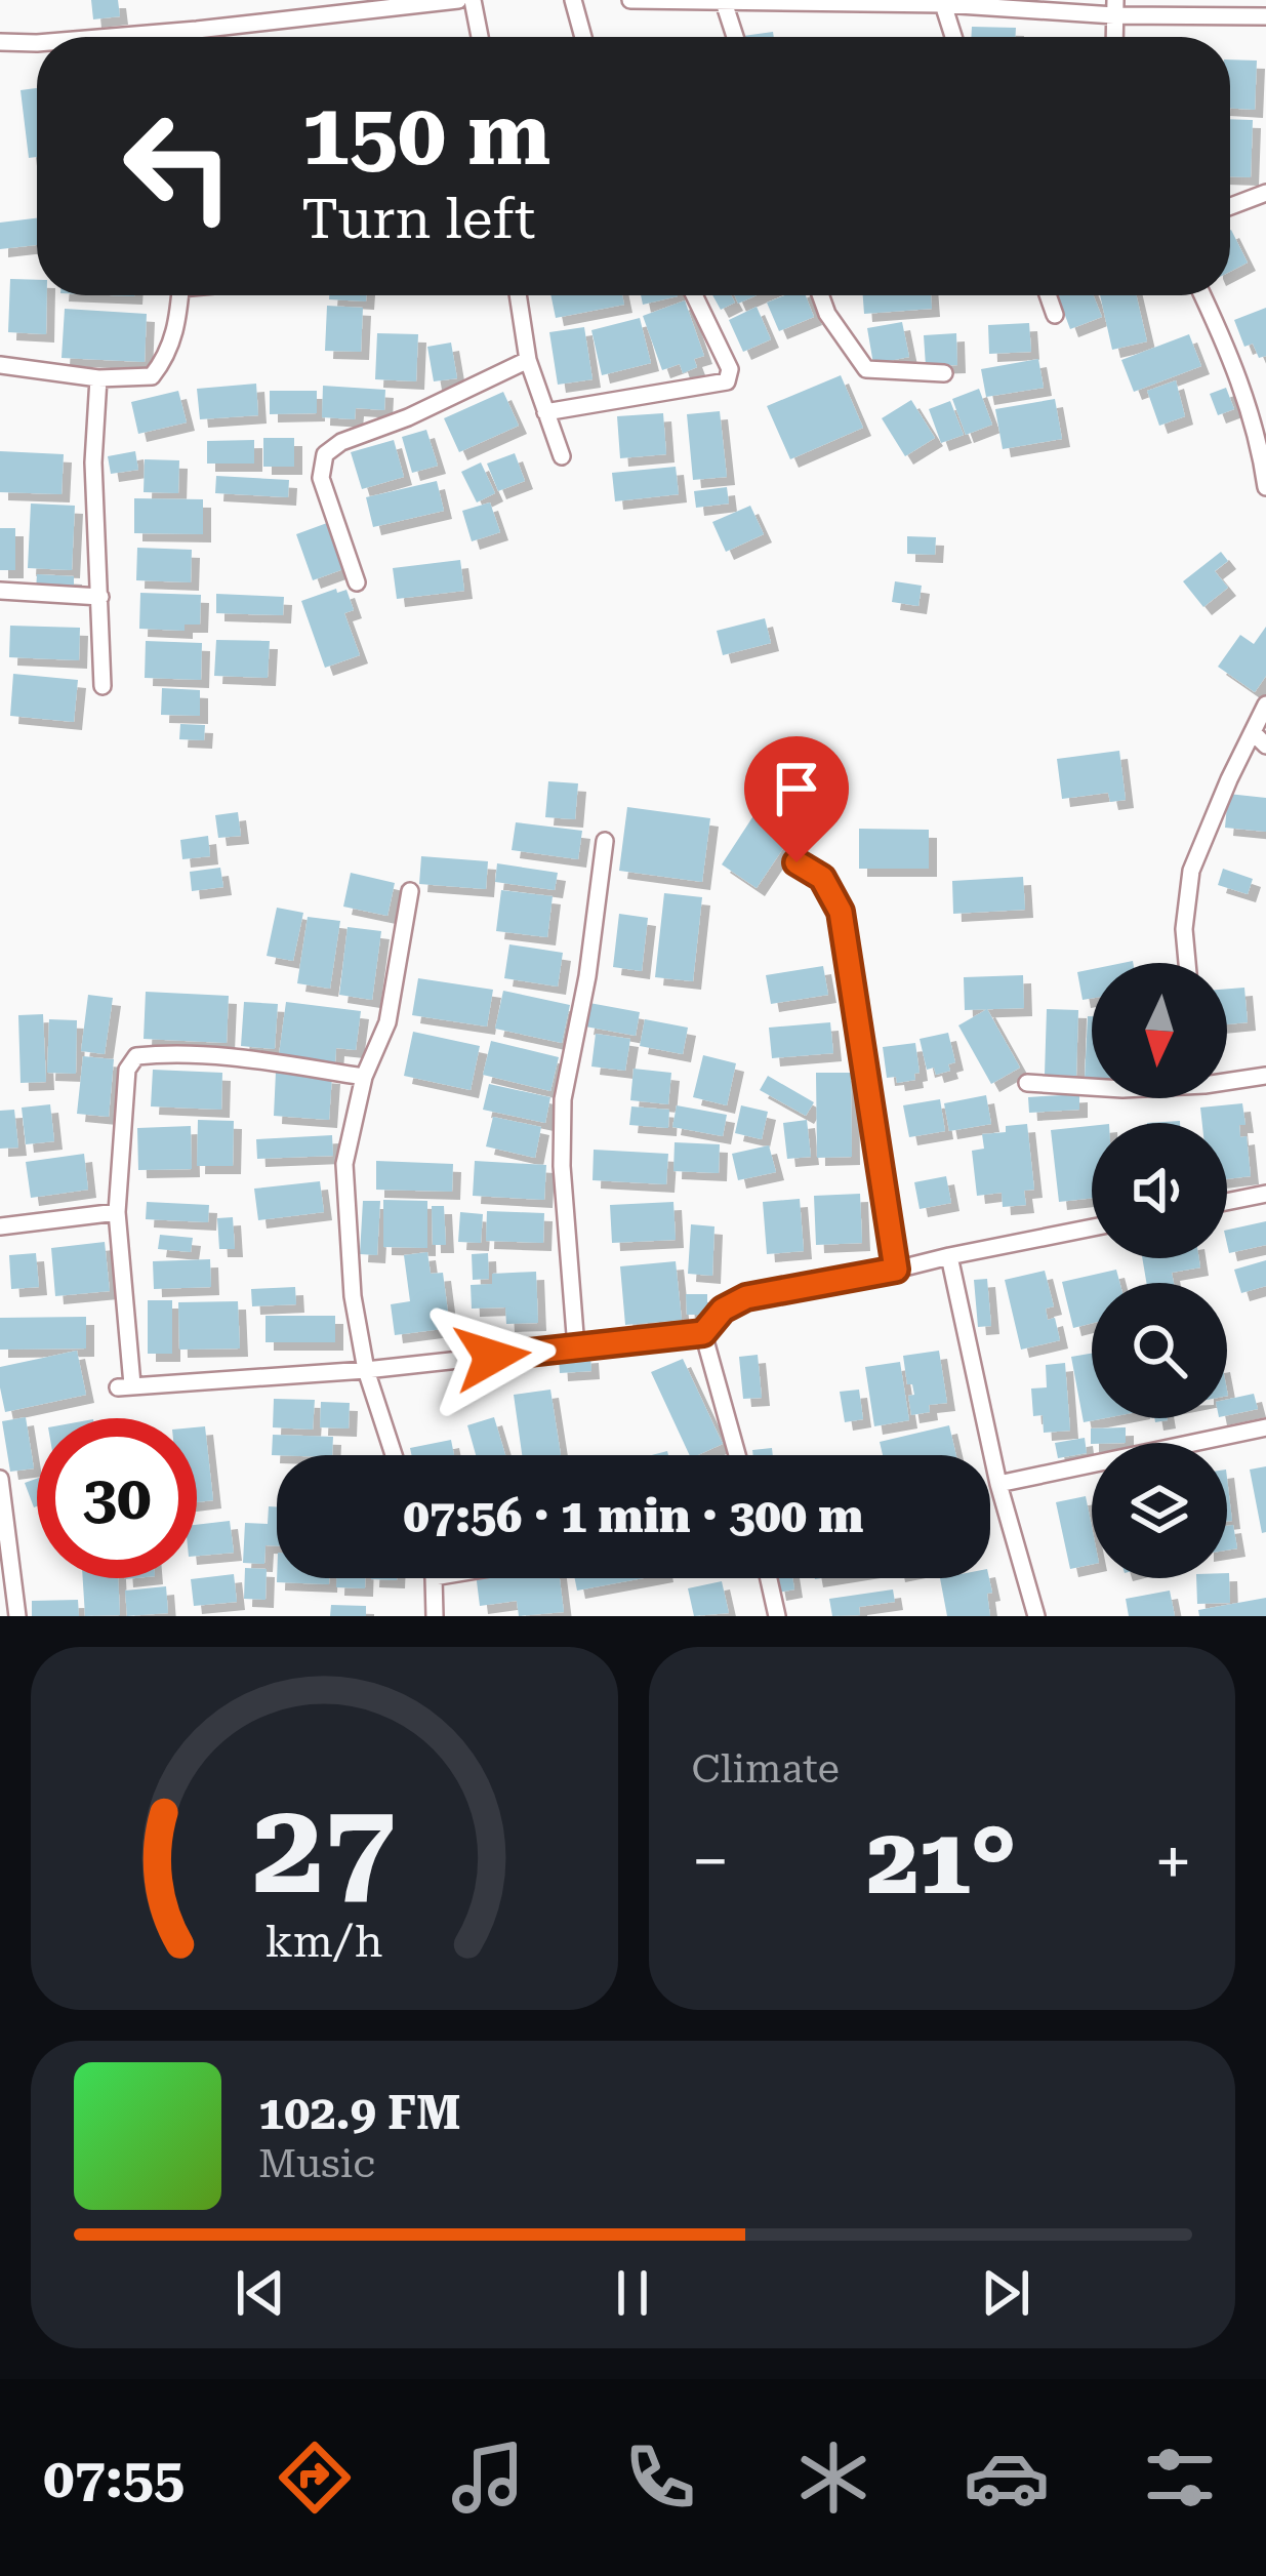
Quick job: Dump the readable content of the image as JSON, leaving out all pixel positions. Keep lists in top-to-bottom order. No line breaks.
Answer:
{"north":"bottom","page":{"turn":["150 m","Turn left"],"limit":"30","trip":"07:56 · 1 min · 300 m","tile":"Climate","heat":["−","21°","+"],"song":["102.9 FM","Music"],"tabs":"07:55","gauge":["27","km/h"]}}
